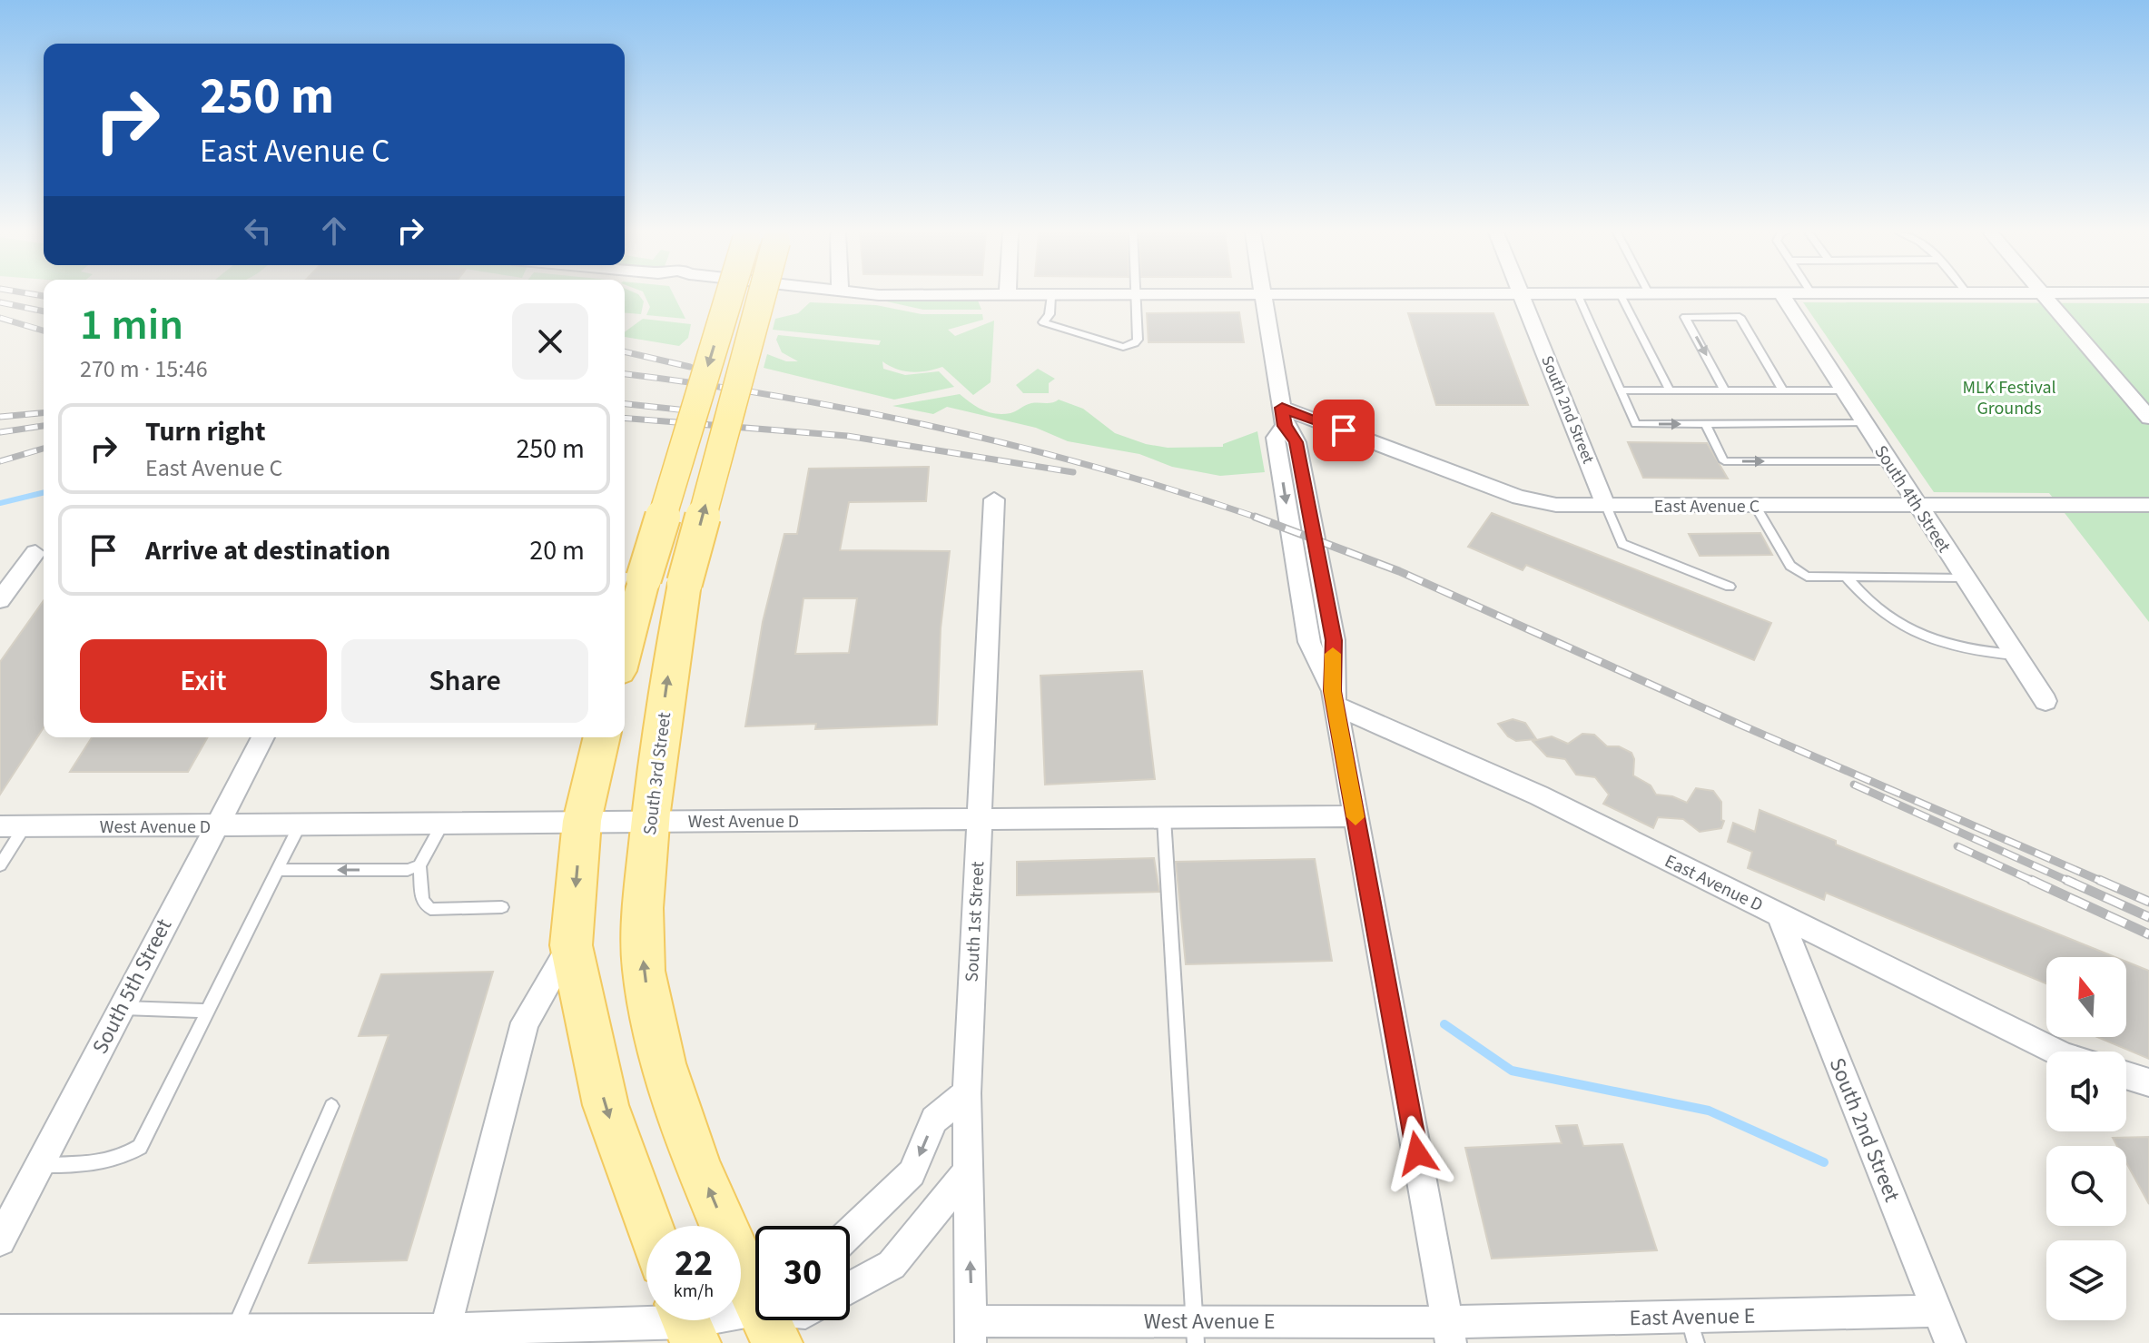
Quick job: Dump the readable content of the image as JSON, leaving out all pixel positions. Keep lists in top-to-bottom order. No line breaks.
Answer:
{"streets":{"main road":["South 3rd Street"],"street":["South 2nd Street","South 4th Street","East Avenue C","West Avenue D","East Avenue D","South 1st Street","South 5th Street","East Avenue E","West Avenue E"]},"crossings":[["South 2nd Street","East Avenue C"],["South 2nd Street","East Avenue D"],["South 2nd Street","East Avenue E"],["South 4th Street","East Avenue C"],["South 3rd Street","West Avenue D"],["West Avenue D","South 1st Street"],["West Avenue D","South 5th Street"],["South 1st Street","West Avenue E"],["East Avenue E","West Avenue E"]],"parks":["MLK Festival Grounds"],"north":"top","page":{"turn":["250 m","East Avenue C"],"heading":["1 min","270 m · 15:46"],"list":[{"name":"Turn right","note":"East Avenue C","value":"250 m"},{"name":"Arrive at destination","value":"20 m"}],"buttons":["Exit","Share"],"speed":"22 km/h","limit":"30"}}
